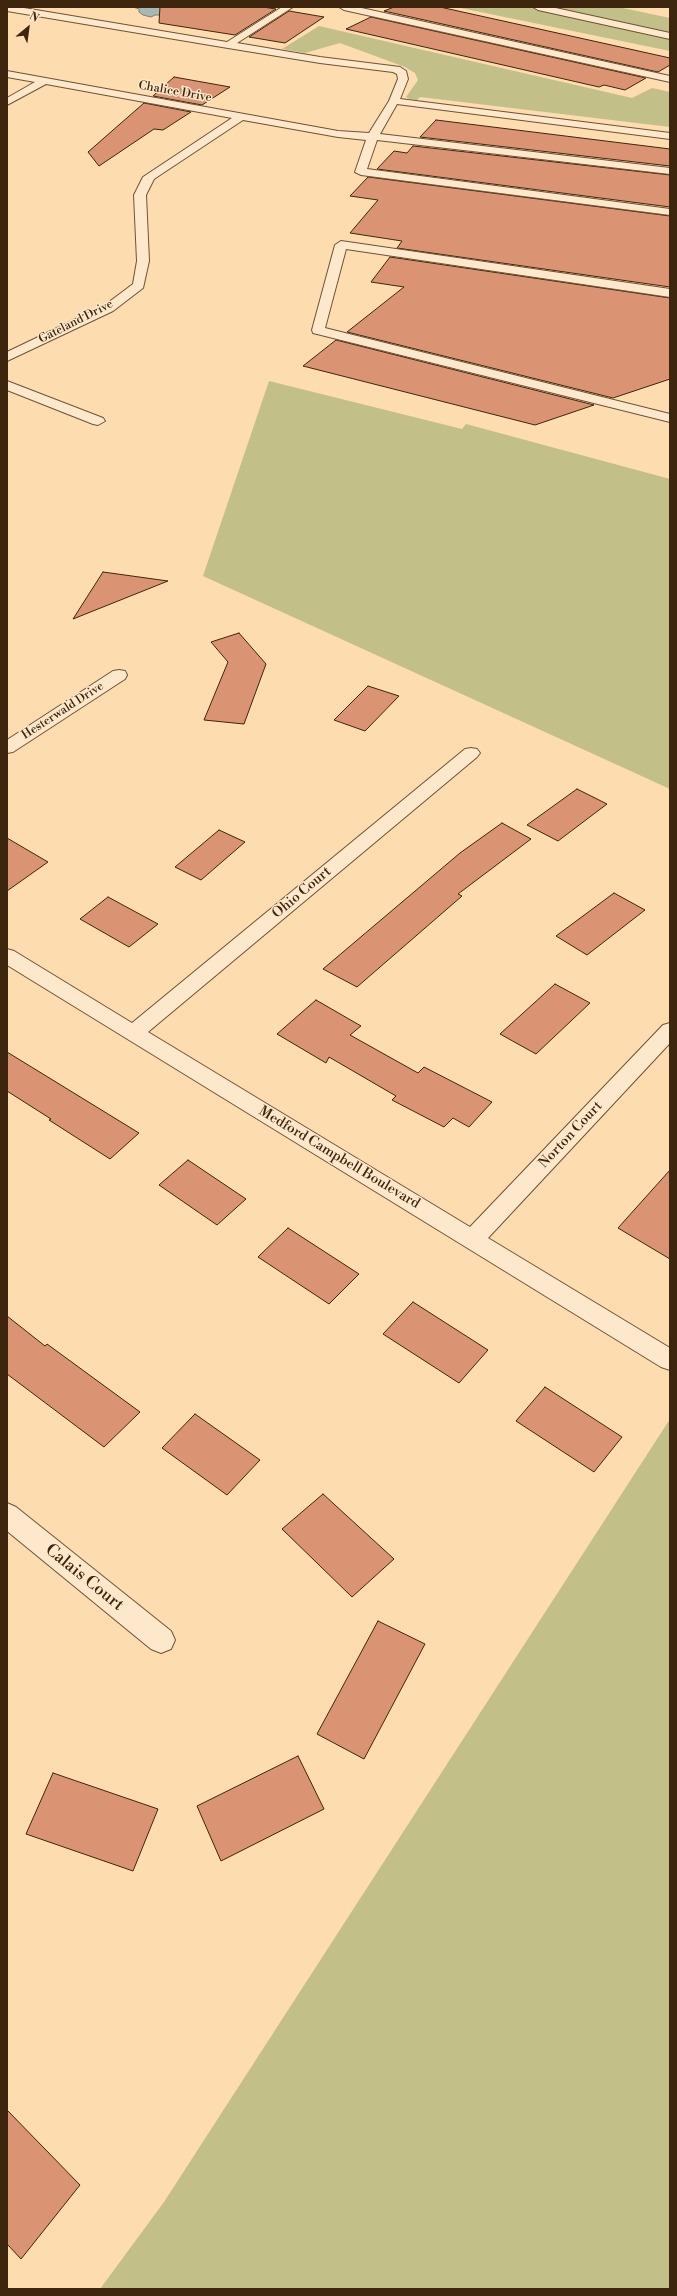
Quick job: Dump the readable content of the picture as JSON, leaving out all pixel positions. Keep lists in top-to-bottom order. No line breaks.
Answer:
{"streets":{"street":["Chalice Drive","Gateland Drive","Hesterwald Drive","Ohio Court","Norton Court","Medford Campbell Boulevard","Calais Court"]},"crossings":[["Chalice Drive","Gateland Drive"],["Ohio Court","Medford Campbell Boulevard"],["Norton Court","Medford Campbell Boulevard"]],"north":"top right"}
